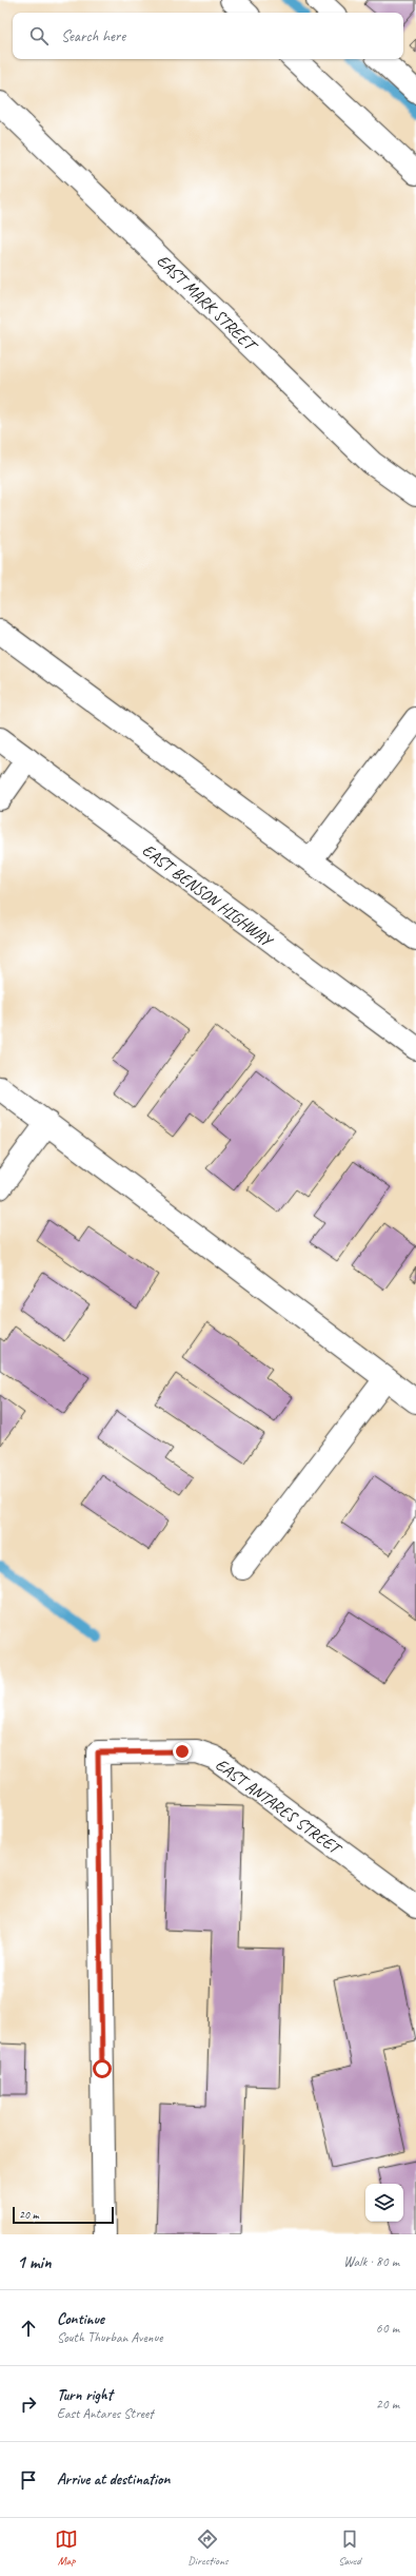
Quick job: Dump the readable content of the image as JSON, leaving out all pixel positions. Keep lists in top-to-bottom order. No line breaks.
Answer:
{"streets":{"street":["EAST MARK STREET","EAST BENSON HIGHWAY","EAST ANTARES STREET"]},"scale_bar":"20 m","page":{"search":"Search here","scale":"20 m","heading":["1 min","Walk · 80 m"],"list":[["Continue","South Thurban Avenue","60 m"],["Turn right","East Antares Street","20 m"],"Arrive at destination"],"nav":["Map","Directions","Saved"]}}
